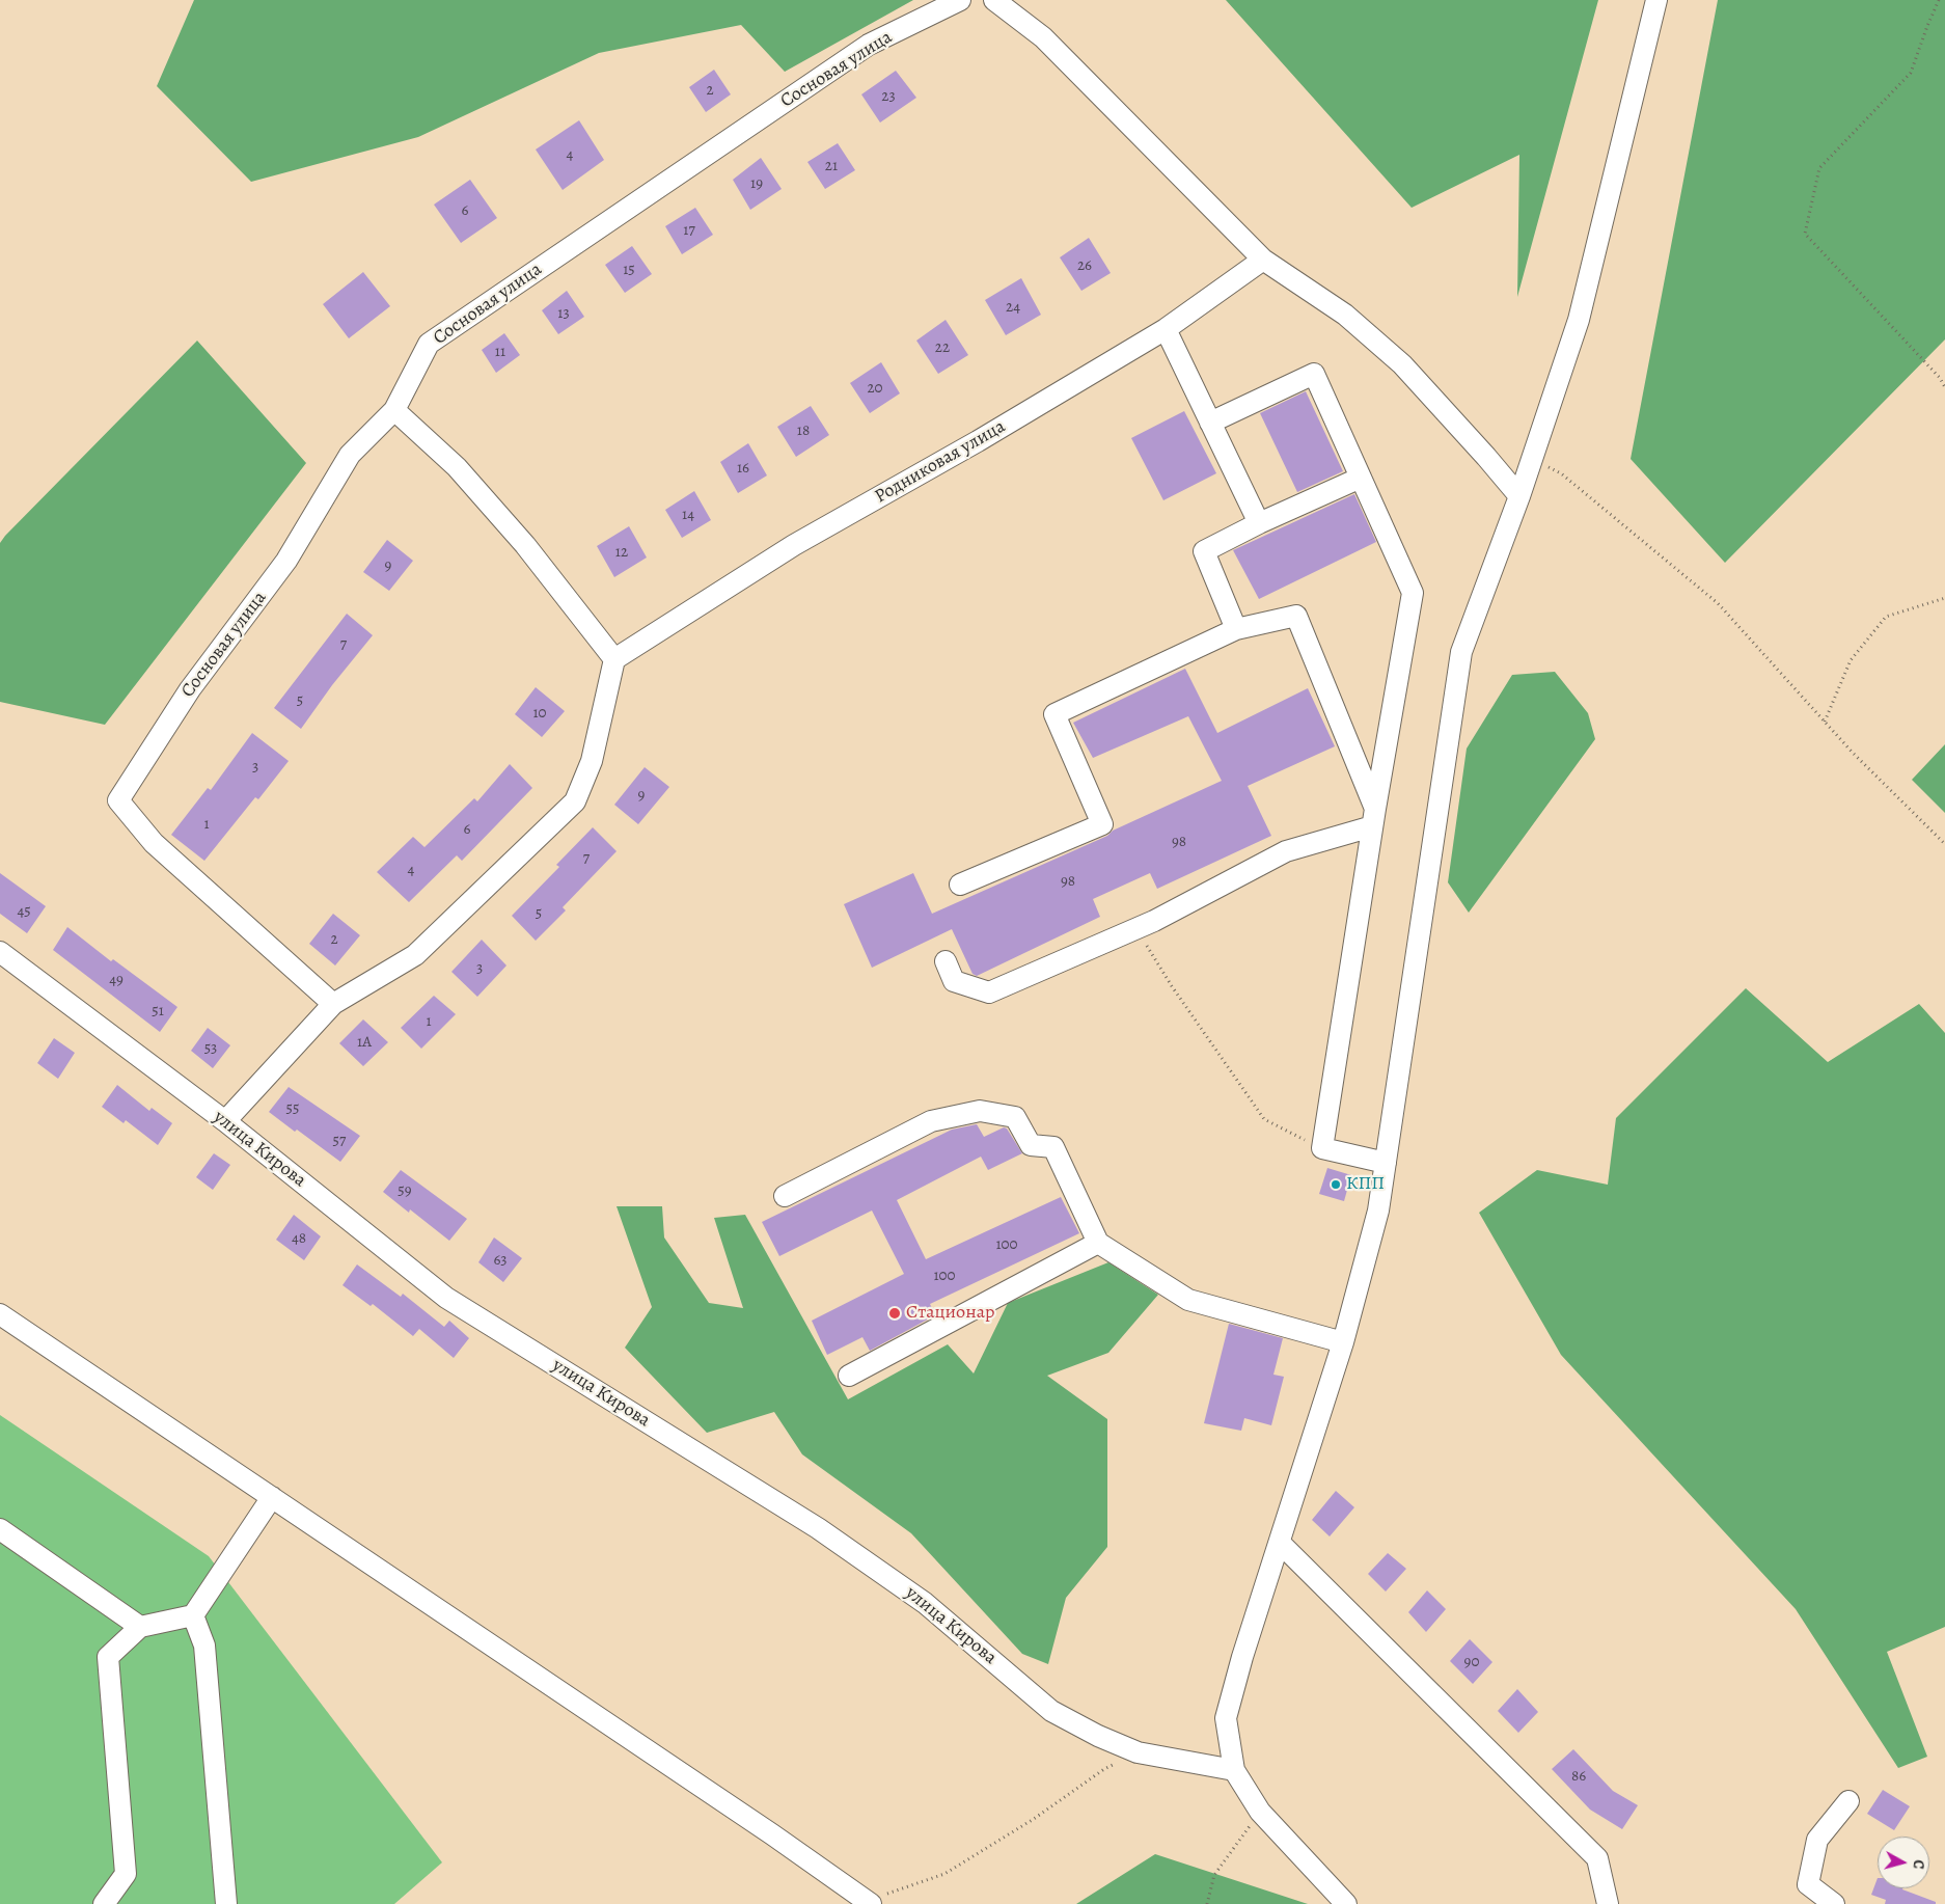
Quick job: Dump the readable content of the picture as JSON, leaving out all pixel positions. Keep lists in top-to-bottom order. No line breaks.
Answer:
{"streets":{"street":["Сосновая улица","Родниковая улица","улица Кирова"]},"places":["КПП","Стационар"],"house_numbers":["2","23","4","21","19","6","17","26","15","24","13","22","11","20","18","16","14","12","9","7","5","10","3","9","1","6","98","7","4","98","45","5","2","3","49","51","1","1А","53","55","57","59","48","100","63","100","90","86"],"north":"right"}
